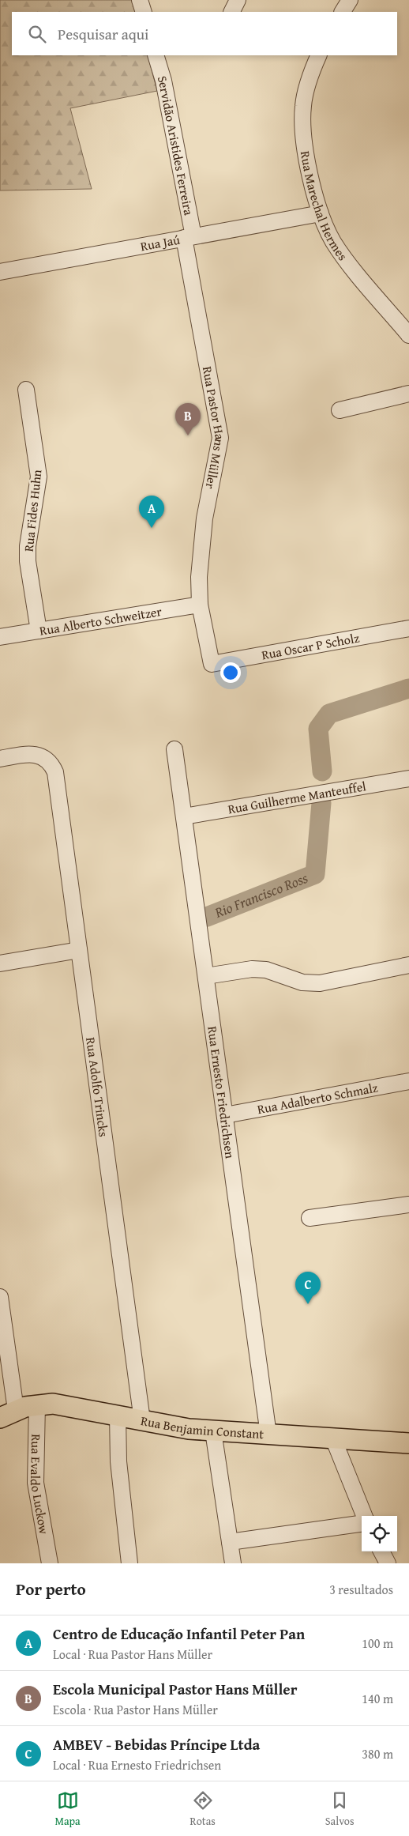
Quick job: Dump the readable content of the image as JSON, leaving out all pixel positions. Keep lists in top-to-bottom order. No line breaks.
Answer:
{"streets":{"main road":["Rua Benjamin Constant"],"street":["Servidão Aristides Ferreira","Rua Marechal Hermes","Rua Jaú","Rua Pastor Hans Müller","Rua Fides Huhn","Rua Alberto Schweitzer","Rua Oscar P Scholz","Rua Guilherme Manteuffel","Rua Adolfo Trincks","Rua Ernesto Friedrichsen","Rua Adalberto Schmalz","Rua Evaldo Luckow"]},"crossings":[["Servidão Aristides Ferreira","Rua Jaú"],["Servidão Aristides Ferreira","Rua Pastor Hans Müller"],["Rua Marechal Hermes","Rua Jaú"],["Rua Jaú","Rua Pastor Hans Müller"],["Rua Pastor Hans Müller","Rua Alberto Schweitzer"],["Rua Pastor Hans Müller","Rua Oscar P Scholz"],["Rua Fides Huhn","Rua Alberto Schweitzer"],["Rua Guilherme Manteuffel","Rua Ernesto Friedrichsen"],["Rua Adolfo Trincks","Rua Benjamin Constant"],["Rua Ernesto Friedrichsen","Rua Adalberto Schmalz"],["Rua Ernesto Friedrichsen","Rua Benjamin Constant"],["Rua Benjamin Constant","Rua Evaldo Luckow"]],"water":["Rio Francisco Ross"],"page":{"search":"Pesquisar aqui","pins":["B","A","C"],"heading":["Por perto","3 resultados"],"list":[{"mark":"A","name":"Centro de Educação Infantil Peter Pan","note":"Local · Rua Pastor Hans Müller","value":"100 m"},{"mark":"B","name":"Escola Municipal Pastor Hans Müller","note":"Escola · Rua Pastor Hans Müller","value":"140 m"},{"mark":"C","name":"AMBEV - Bebidas Príncipe Ltda","note":"Local · Rua Ernesto Friedrichsen","value":"380 m"}],"nav":["Mapa","Rotas","Salvos"]}}
